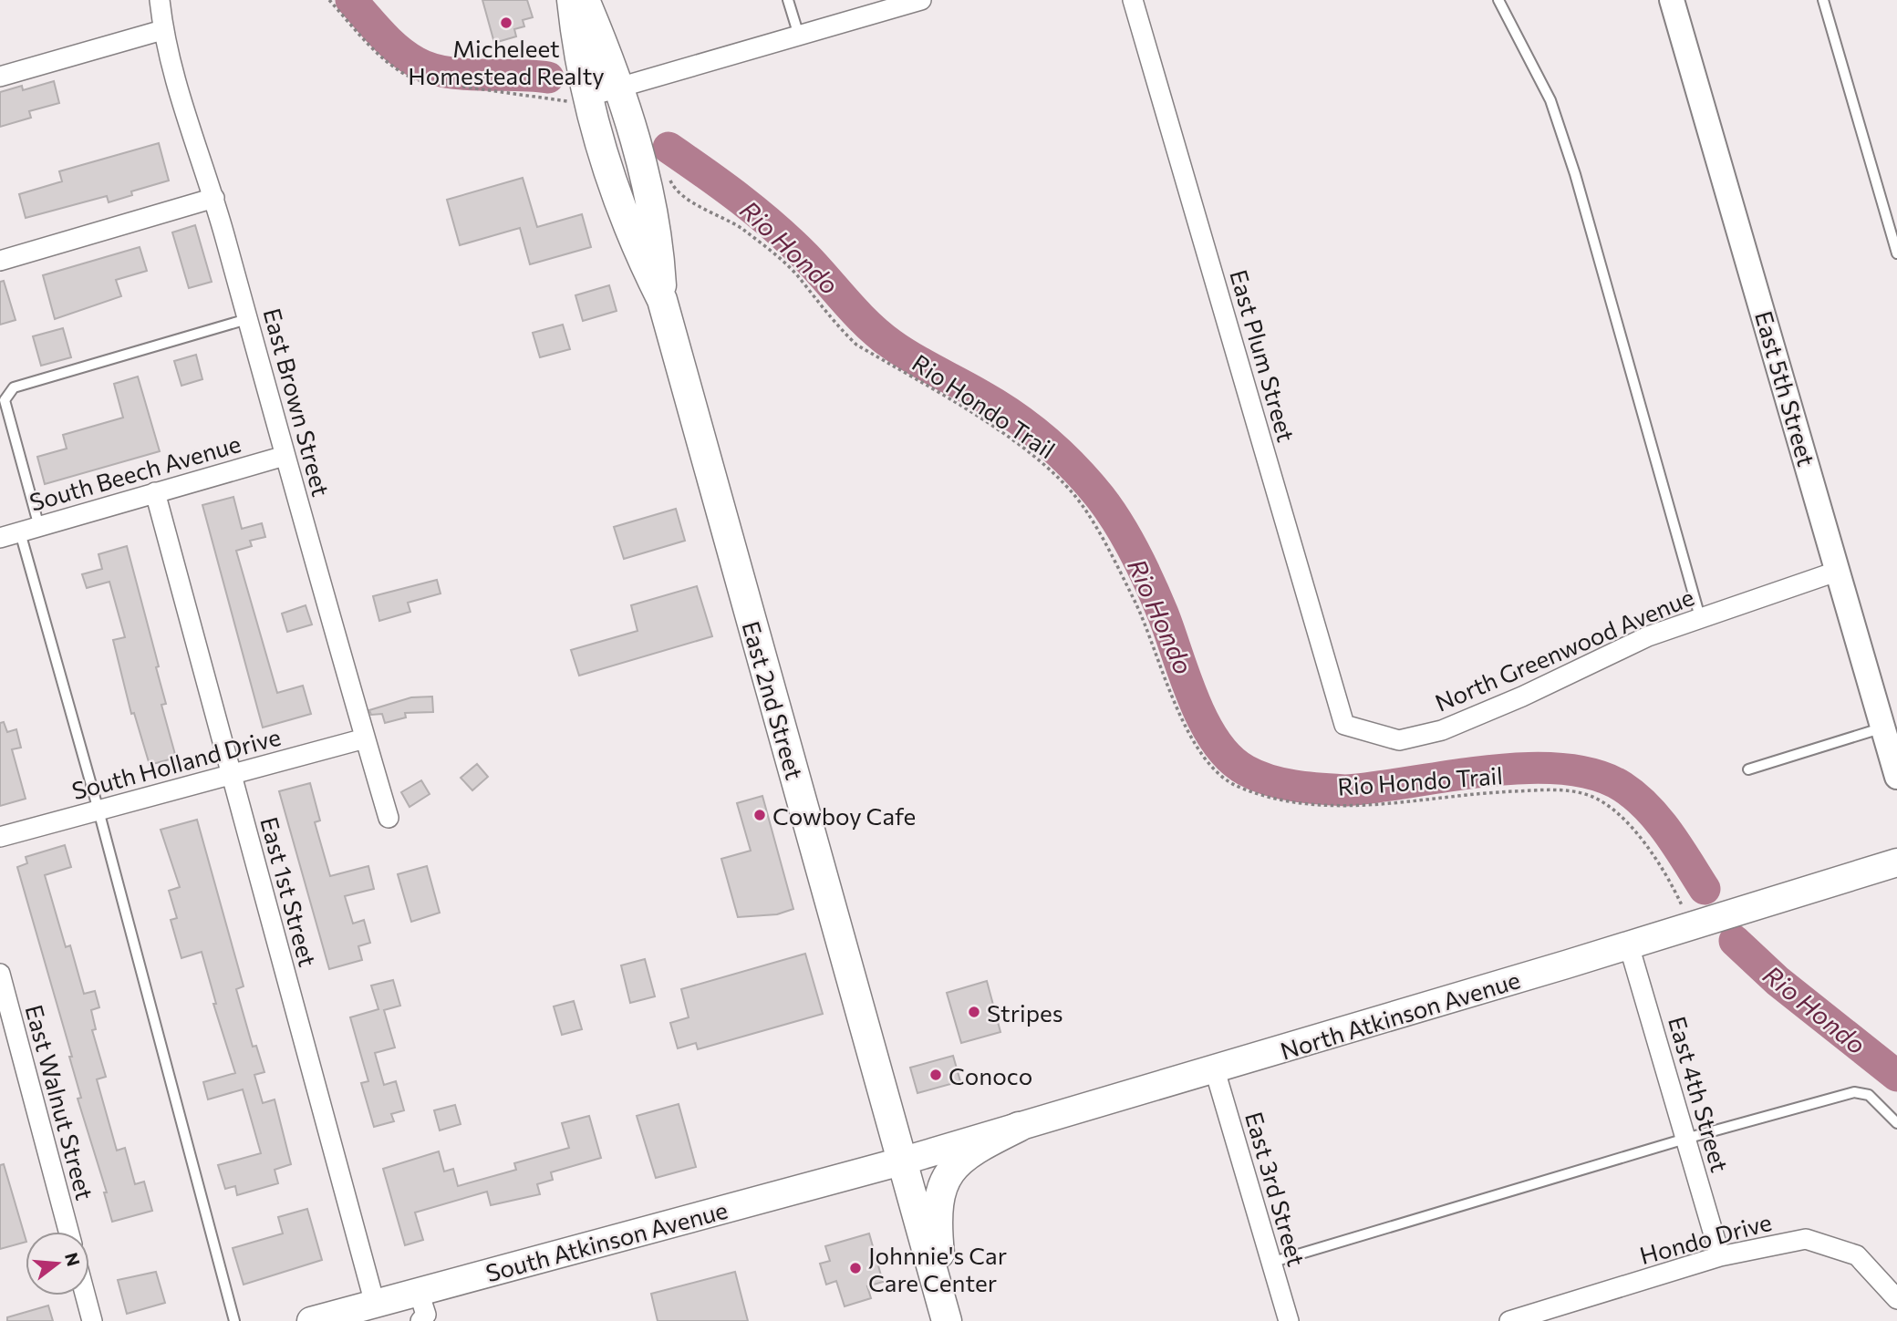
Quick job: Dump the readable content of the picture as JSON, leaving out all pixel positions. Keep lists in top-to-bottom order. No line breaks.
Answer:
{"streets":{"main road":["East 2nd Street","North Atkinson Avenue","South Atkinson Avenue"],"street":["East Plum Street","East 5th Street","East Brown Street","South Beech Avenue","North Greenwood Avenue","South Holland Drive","East 1st Street","East 4th Street","East Walnut Street","East 3rd Street","Hondo Drive"],"path":["Rio Hondo Trail"]},"crossings":[["East Plum Street","North Greenwood Avenue"],["East 5th Street","North Greenwood Avenue"],["East Brown Street","South Beech Avenue"],["East Brown Street","South Holland Drive"],["Rio Hondo Trail","North Atkinson Avenue"],["South Beech Avenue","East 1st Street"],["East 2nd Street","North Atkinson Avenue"],["East 2nd Street","South Atkinson Avenue"],["South Holland Drive","East 1st Street"],["East 1st Street","South Atkinson Avenue"],["North Atkinson Avenue","East 4th Street"],["North Atkinson Avenue","East 3rd Street"],["North Atkinson Avenue","South Atkinson Avenue"],["East 4th Street","Hondo Drive"]],"water":["Rio Hondo"],"places":["Micheleet Homestead Realty","Cowboy Cafe","Stripes","Conoco","Johnnie's Car Care Center"],"north":"right"}
